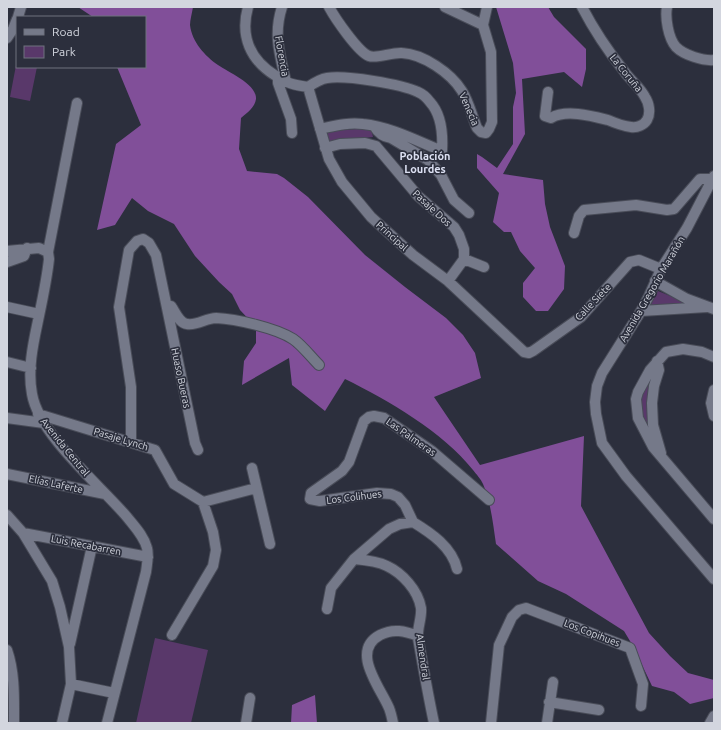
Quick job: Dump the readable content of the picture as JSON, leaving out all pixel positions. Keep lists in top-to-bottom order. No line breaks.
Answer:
{"streets":{"street":["Florencia","La Coruña","Venecia","Pasaje Dos","Principal","Avenida Gregorio Marañón","Calle Siete","Huaso Bueras","Las Palmeras","Pasaje Lynch","Avenida Central","Elías Laferte","Los Colihues","Luis Recabarren","Los Copihues","Almendral"]},"crossings":[["Pasaje Dos","Principal"],["Principal","Calle Siete"],["Avenida Gregorio Marañón","Calle Siete"],["Huaso Bueras","Pasaje Lynch"],["Las Palmeras","Los Colihues"],["Pasaje Lynch","Avenida Central"],["Avenida Central","Elías Laferte"],["Avenida Central","Luis Recabarren"]],"districts":["Población Lourdes"],"legend":["Road","Park"]}
